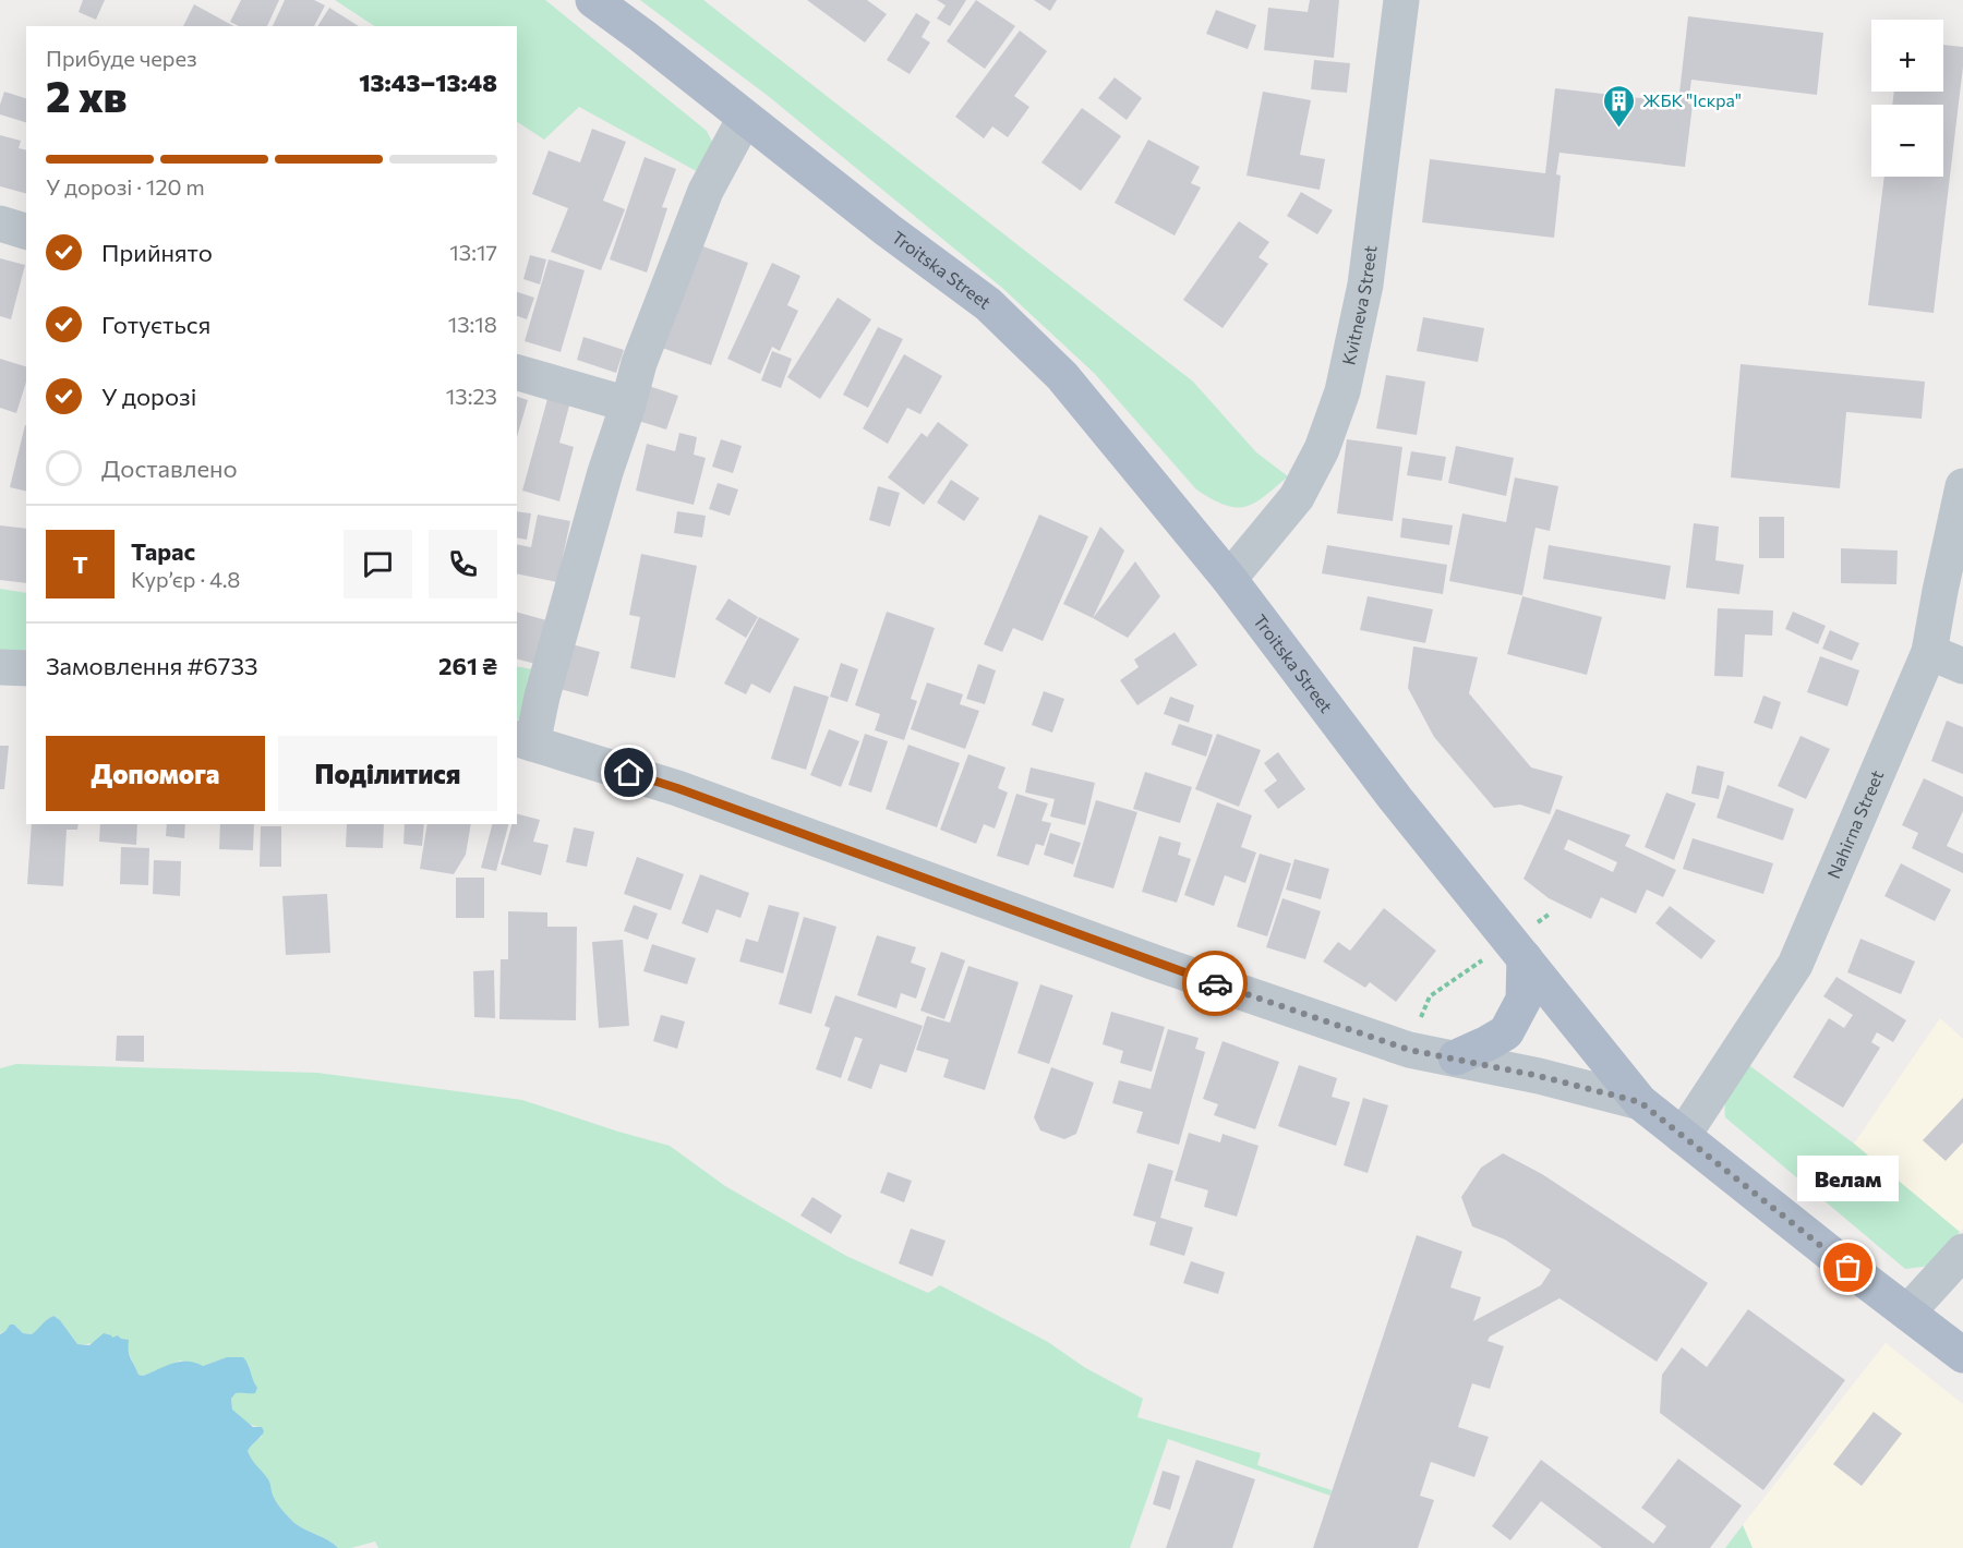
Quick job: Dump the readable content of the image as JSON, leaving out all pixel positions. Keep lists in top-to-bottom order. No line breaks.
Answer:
{"streets":{"main road":["Troitska Street"],"street":["Kvitneva Street","Nahirna Street"]},"crossings":[["Troitska Street","Kvitneva Street"],["Troitska Street","Nahirna Street"]],"places":{"building":["ЖБК \"Іскра\""],"other":["Велам"]},"page":{"map_buttons":["+","−"],"heading":["2 хв","Прибуде через","13:43–13:48"],"panel":["Тарас","Кур’єр · 4.8","Замовлення #6733","261 ₴"],"bar":"У дорозі · 120 m","list":[["Прийнято","13:17"],["Готується","13:18"],["У дорозі","13:23"],"Доставлено"],"round":"Т","buttons":["Допомога","Поділитися"],"bubble":"Велам"}}
